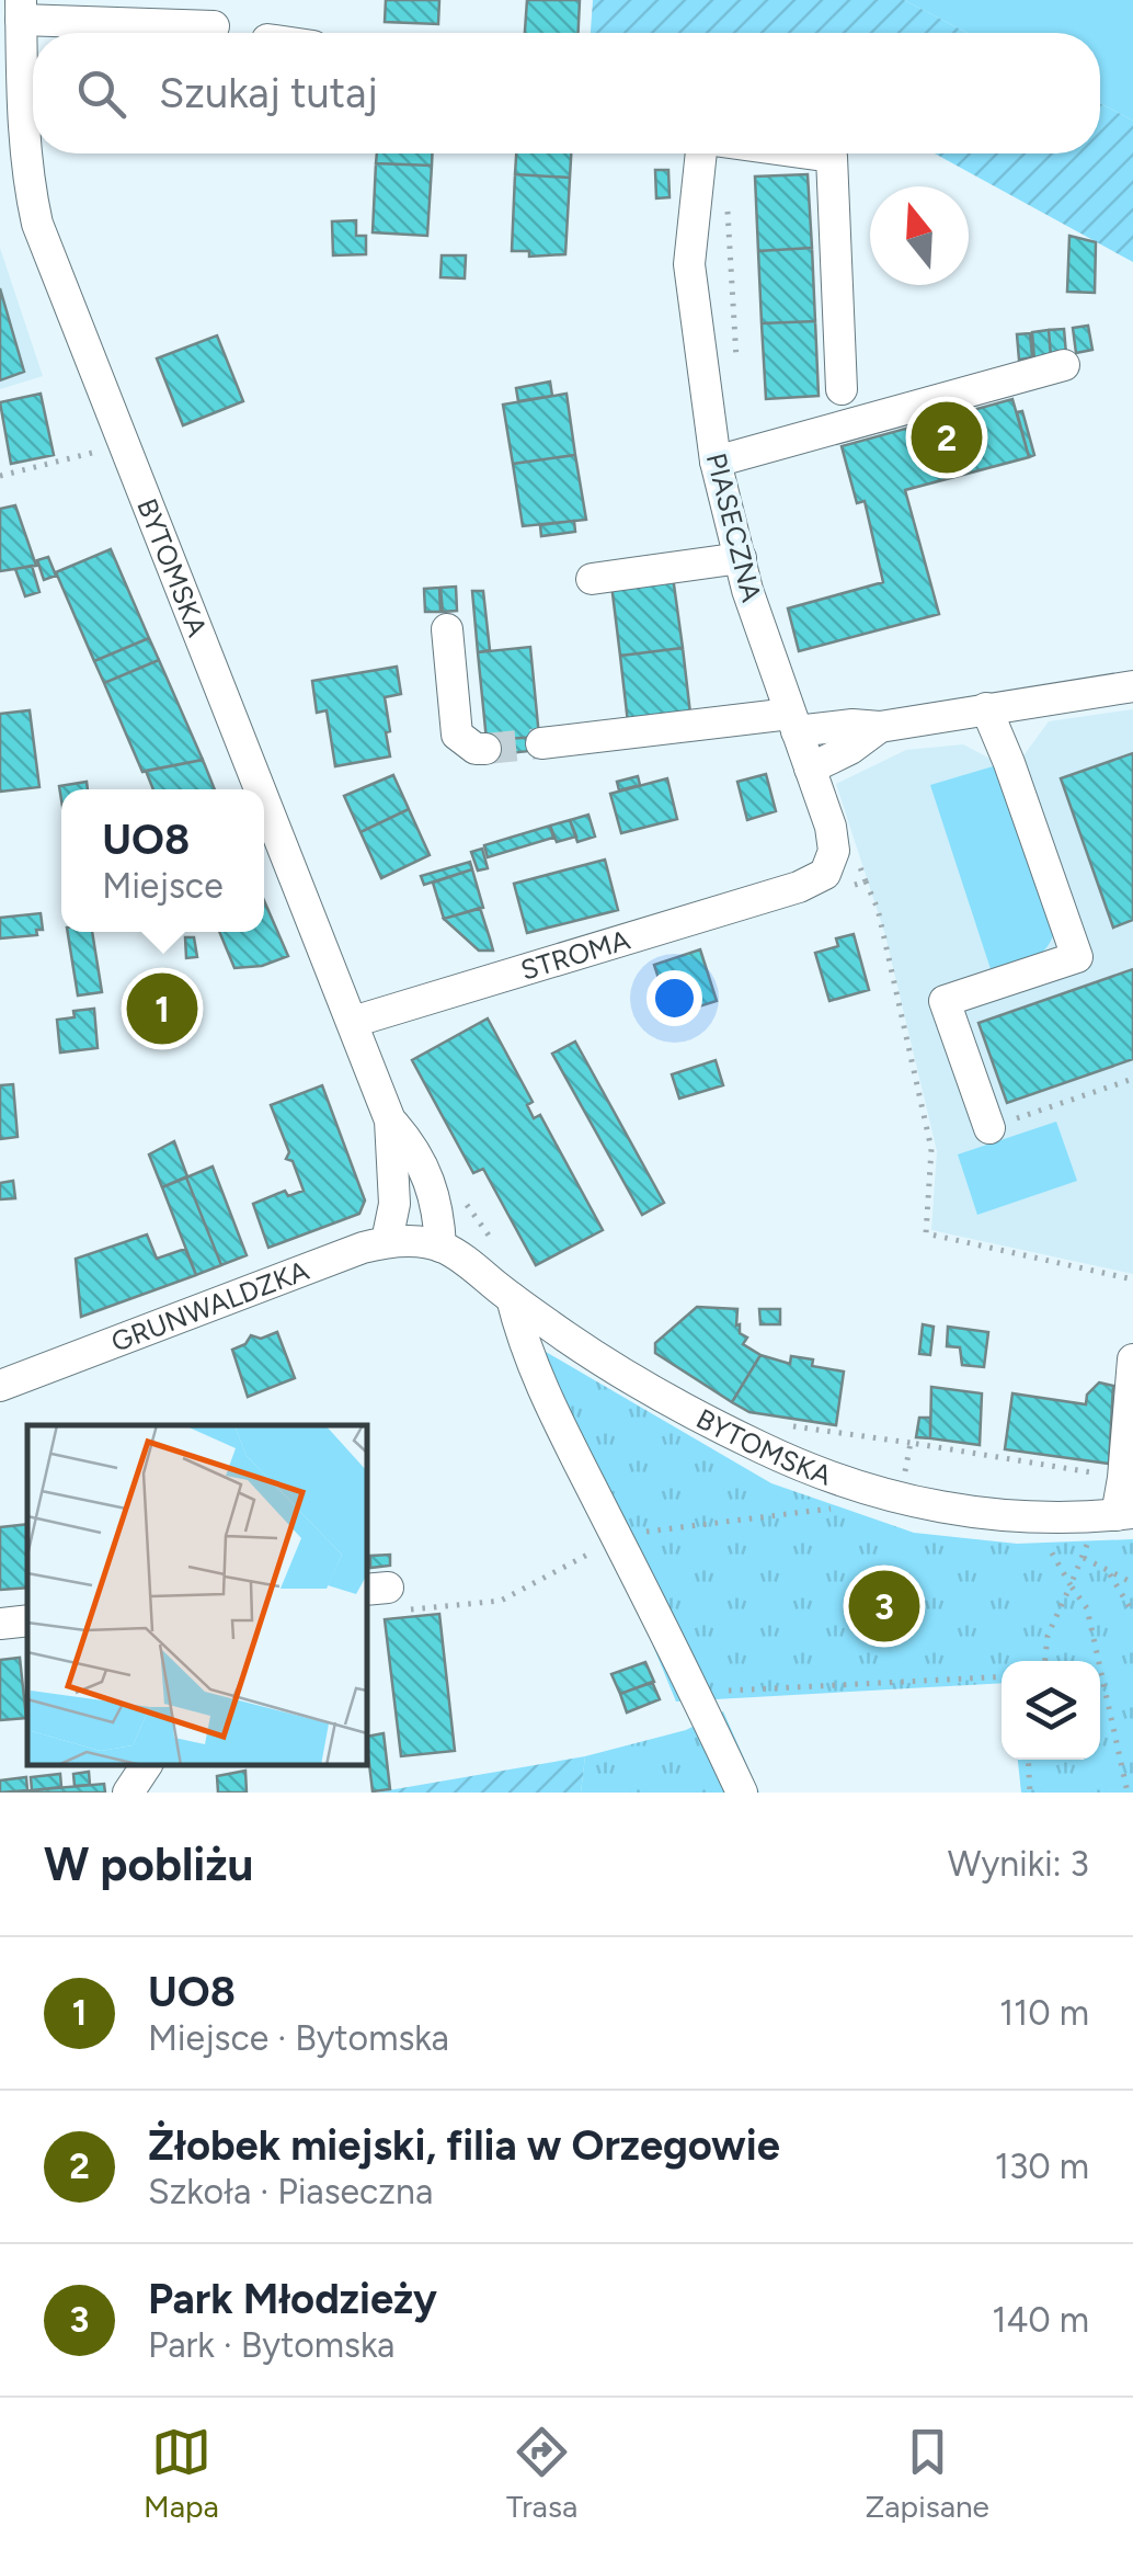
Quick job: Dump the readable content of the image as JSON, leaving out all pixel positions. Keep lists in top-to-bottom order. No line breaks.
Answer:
{"streets":{"street":["PIASECZNA","BYTOMSKA","STROMA","GRUNWALDZKA"]},"crossings":[["PIASECZNA","STROMA"],["BYTOMSKA","STROMA"],["BYTOMSKA","GRUNWALDZKA"]],"north":"top","page":{"search":"Szukaj tutaj","pins":["2","1","3"],"popup":["UO8","Miejsce"],"heading":["W pobliżu","Wyniki: 3"],"list":[{"mark":"1","name":"UO8","note":"Miejsce · Bytomska","value":"110 m"},{"mark":"2","name":"Żłobek miejski, filia w Orzegowie","note":"Szkoła · Piaseczna","value":"130 m"},{"mark":"3","name":"Park Młodzieży","note":"Park · Bytomska","value":"140 m"}],"nav":["Mapa","Trasa","Zapisane"]}}
